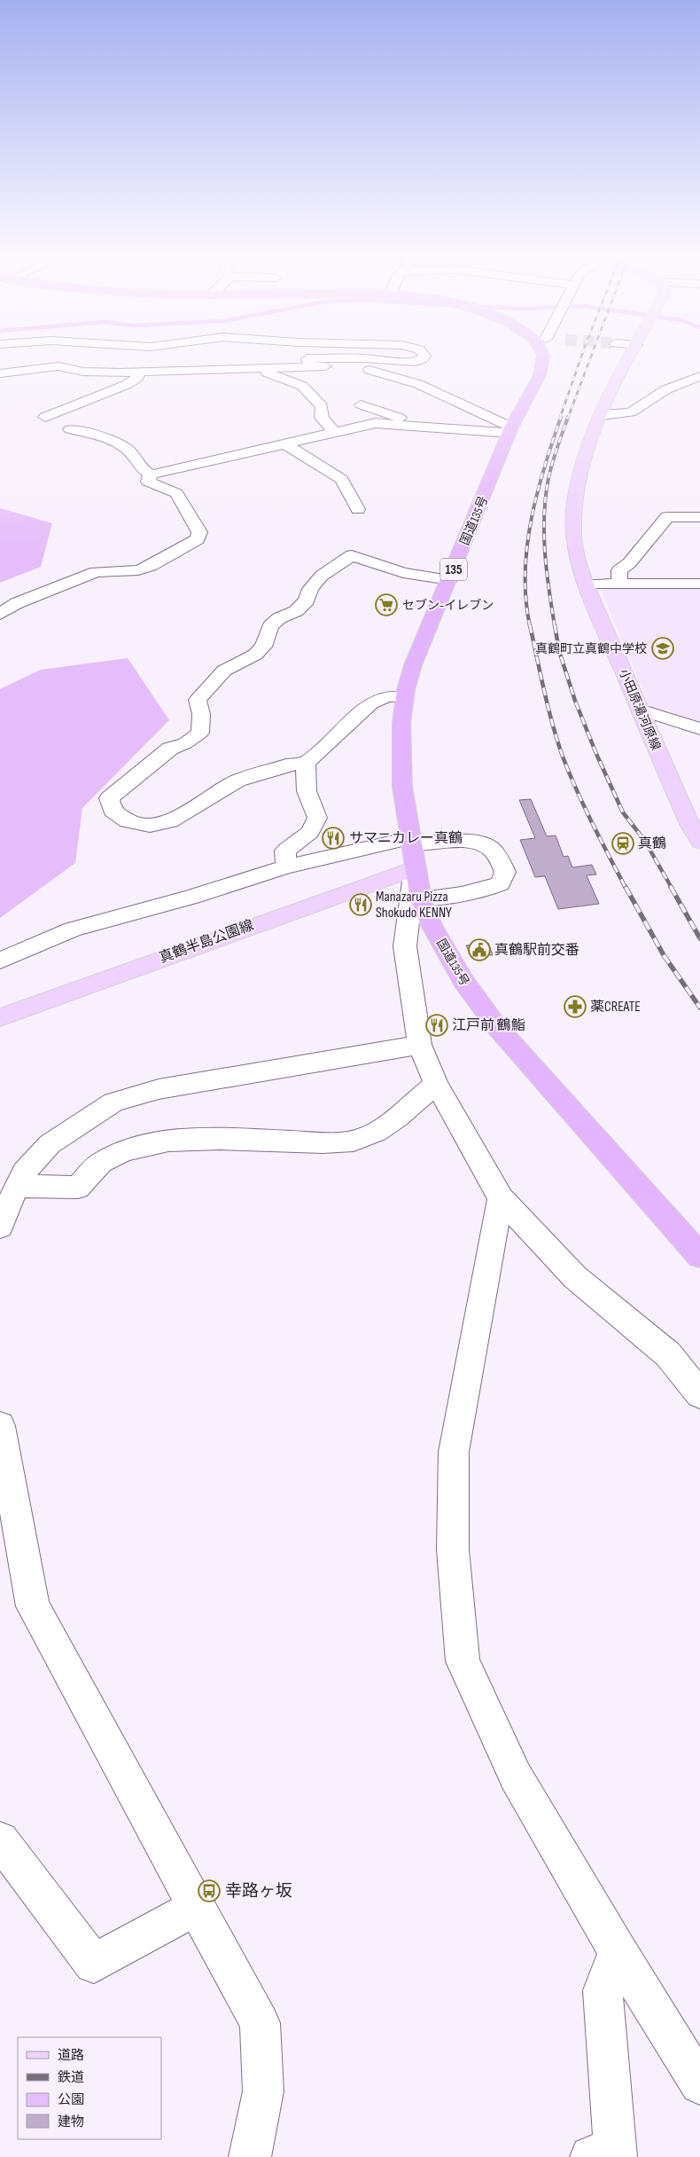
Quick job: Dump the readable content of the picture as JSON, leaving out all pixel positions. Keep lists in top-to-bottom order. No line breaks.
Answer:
{"streets":{"highway":["国道135号","135"],"main road":["小田原湯河原線","真鶴半島公園線"]},"crossings":[["国道135号","真鶴半島公園線"]],"places":{"supermarket":["セブン-イレブン"],"school or university":["真鶴町立真鶴中学校"],"restaurant":["サマニカレー真鶴","Manazaru Pizza Shokudo KENNY","江戸前 鶴鮨"],"station":["真鶴"],"public building":["真鶴駅前交番"],"pharmacy":["薬CREATE"],"bus stop":["幸路ヶ坂"]},"legend":["道路","鉄道","公園","建物"]}
